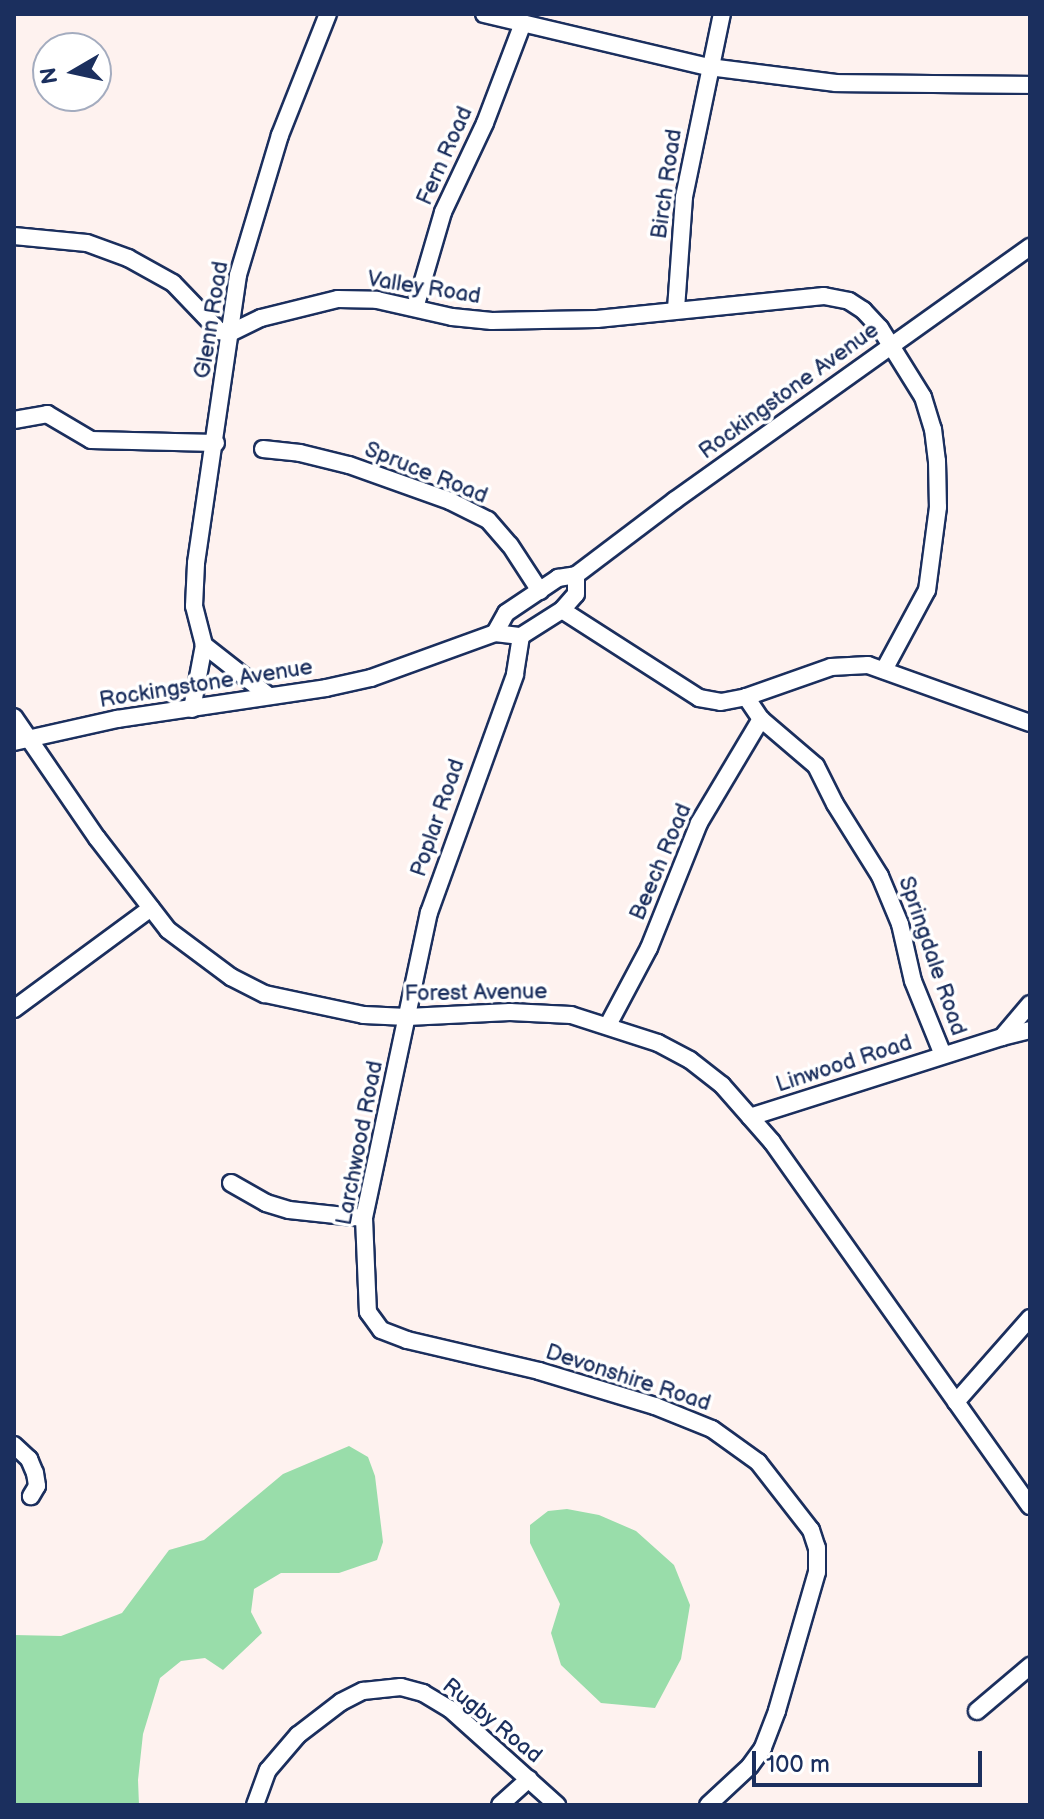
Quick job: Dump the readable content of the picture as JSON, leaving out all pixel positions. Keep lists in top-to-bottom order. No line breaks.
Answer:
{"streets":{"street":["Fern Road","Birch Road","Valley Road","Glenn Road","Rockingstone Avenue","Spruce Road","Poplar Road","Beech Road","Springdale Road","Forest Avenue","Linwood Road","Larchwood Road","Devonshire Road","Rugby Road"]},"crossings":[["Fern Road","Valley Road"],["Birch Road","Valley Road"],["Valley Road","Glenn Road"],["Valley Road","Rockingstone Avenue"],["Glenn Road","Rockingstone Avenue"],["Rockingstone Avenue","Spruce Road"],["Rockingstone Avenue","Poplar Road"],["Rockingstone Avenue","Forest Avenue"],["Poplar Road","Forest Avenue"],["Poplar Road","Larchwood Road"],["Beech Road","Springdale Road"],["Beech Road","Forest Avenue"],["Springdale Road","Linwood Road"],["Forest Avenue","Linwood Road"],["Forest Avenue","Larchwood Road"],["Larchwood Road","Devonshire Road"]],"scale_bar":"100 m","north":"left"}
